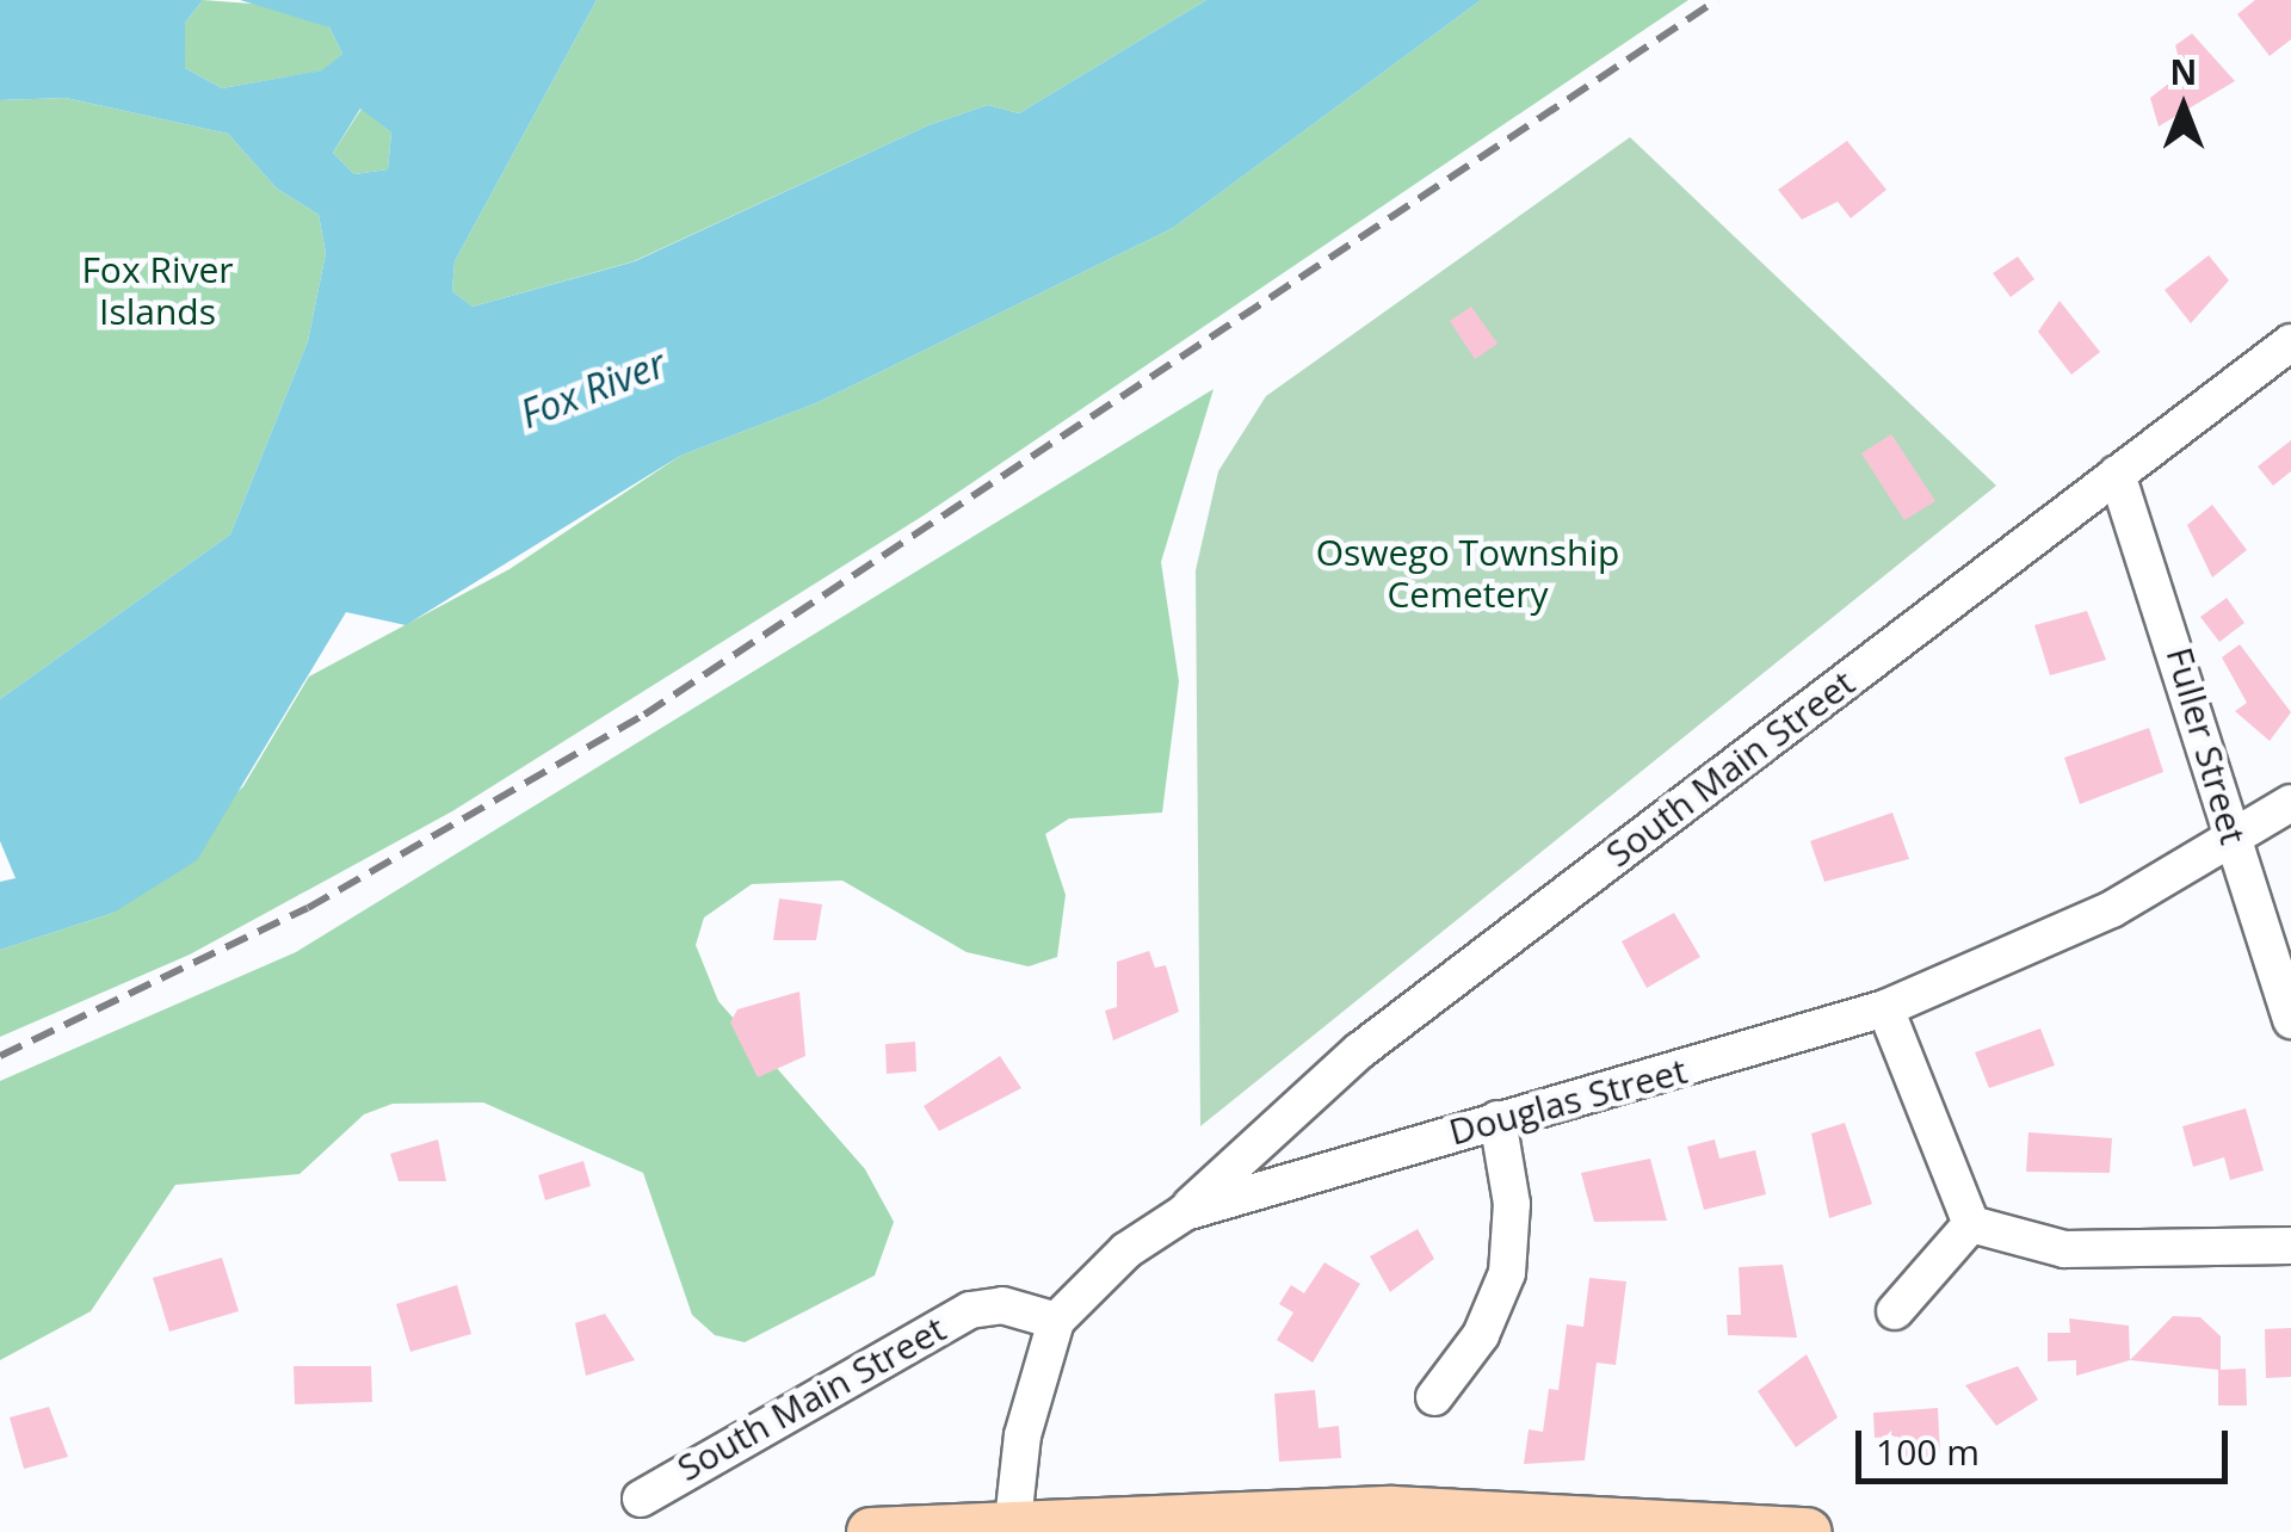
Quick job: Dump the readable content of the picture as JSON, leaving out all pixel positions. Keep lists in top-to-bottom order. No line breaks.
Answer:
{"streets":{"street":["Fuller Street","South Main Street","Douglas Street"]},"crossings":[["Fuller Street","South Main Street"],["Fuller Street","Douglas Street"],["South Main Street","Douglas Street"]],"water":["Fox River"],"parks":["Fox River Islands","Oswego Township Cemetery"],"scale_bar":"100 m","north":"top"}
